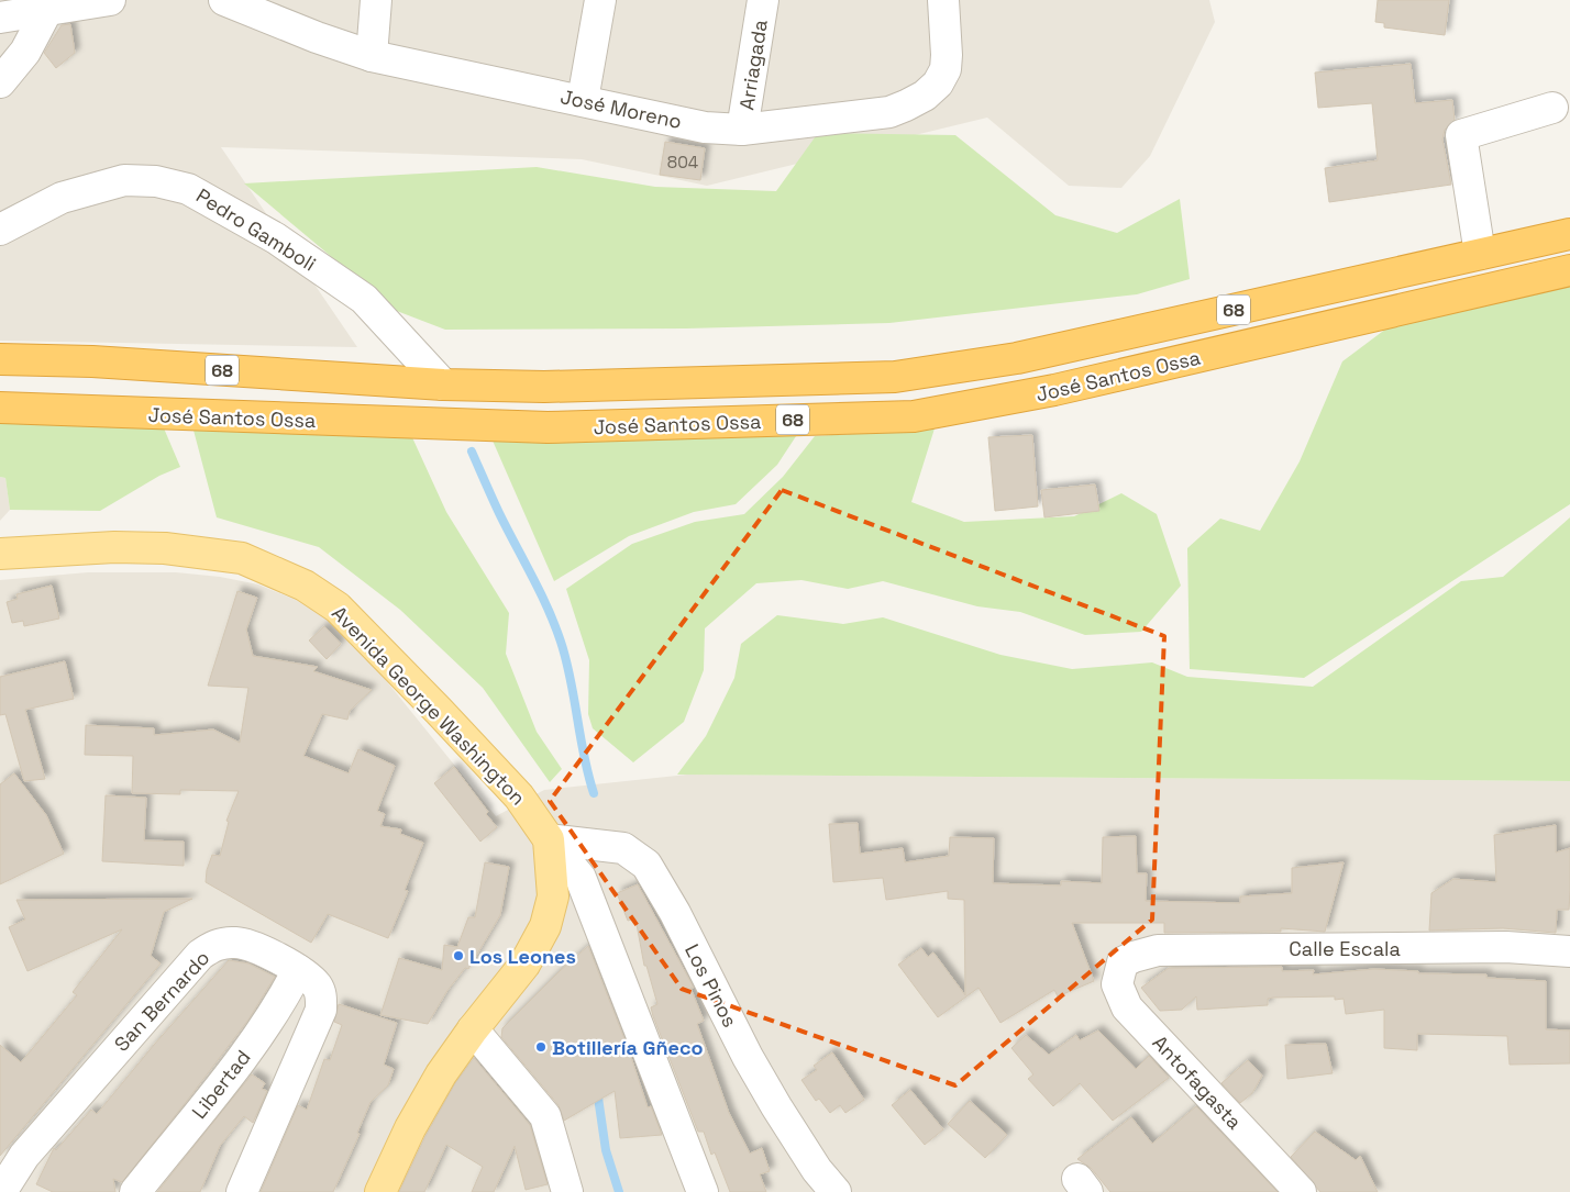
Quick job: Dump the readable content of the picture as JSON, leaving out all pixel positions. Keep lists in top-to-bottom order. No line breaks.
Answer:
{"streets":{"highway":["68","José Santos Ossa"],"main road":["Avenida George Washington"],"street":["Arriagada","José Moreno","Pedro Gamboli","Calle Escala","Los Pinos","San Bernardo","Antofagasta","Libertad"]},"crossings":[["Arriagada","José Moreno"],["Pedro Gamboli","José Santos Ossa"],["Avenida George Washington","Los Pinos"],["Calle Escala","Antofagasta"],["San Bernardo","Libertad"]],"places":["Los Leones","Botillería Gñeco"],"house_numbers":["804"]}
